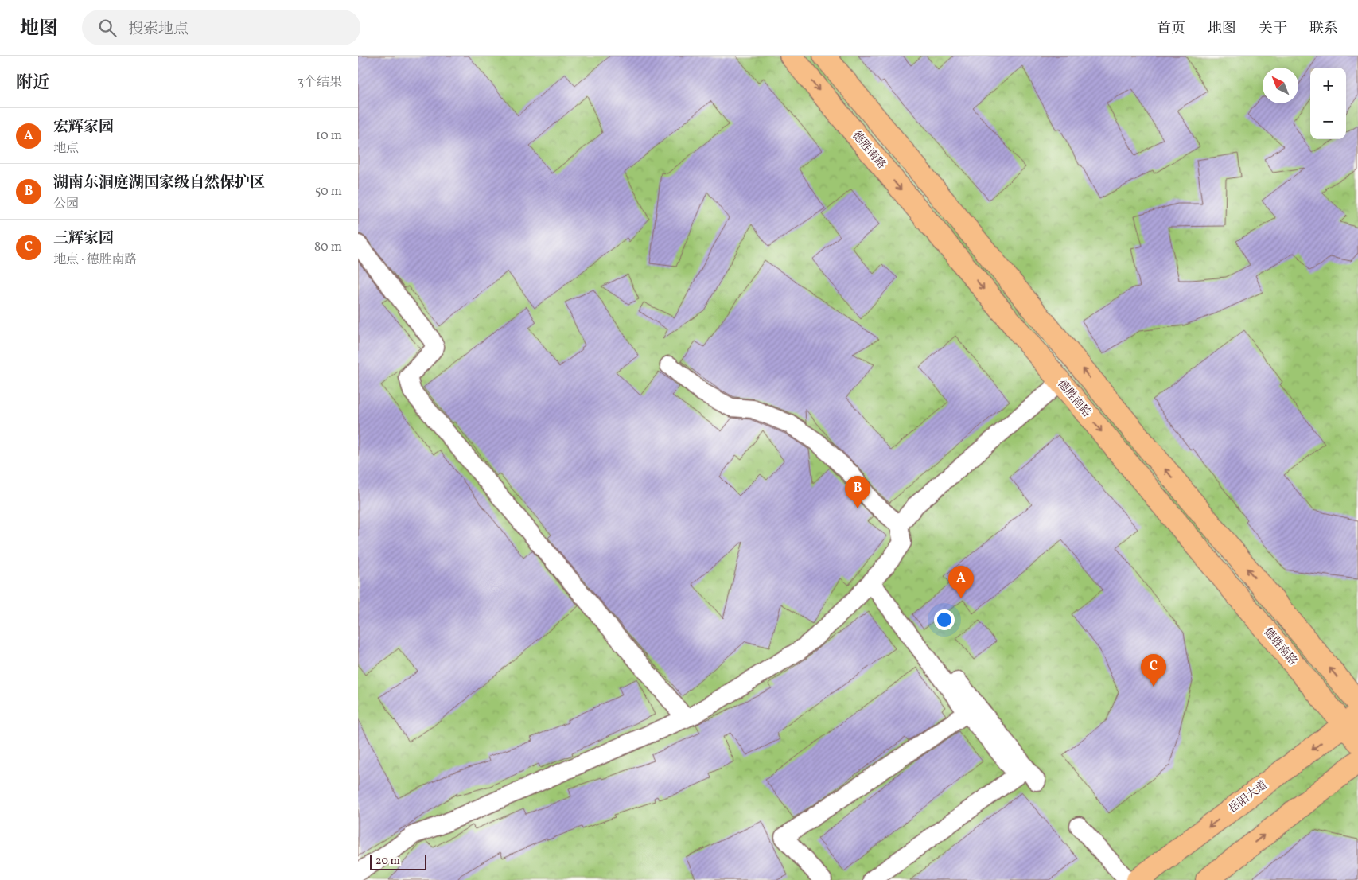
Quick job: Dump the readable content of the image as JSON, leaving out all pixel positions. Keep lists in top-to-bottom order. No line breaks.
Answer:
{"streets":{"main road":["德胜南路","岳阳大道"]},"crossings":[["德胜南路","岳阳大道"]],"scale_bar":"20 m","north":"top left","page":{"header":"地图","search":"搜索地点","nav":["首页","地图","关于","联系"],"heading":["附近","3个结果"],"map_buttons":["+","−"],"list":[{"mark":"A","name":"宏辉家园","note":"地点","value":"10 m"},{"mark":"B","name":"湖南东洞庭湖国家级自然保护区","note":"公园","value":"50 m"},{"mark":"C","name":"三辉家园","note":"地点 · 德胜南路","value":"80 m"}],"pins":["B","A","C"],"scale":"20 m"}}
